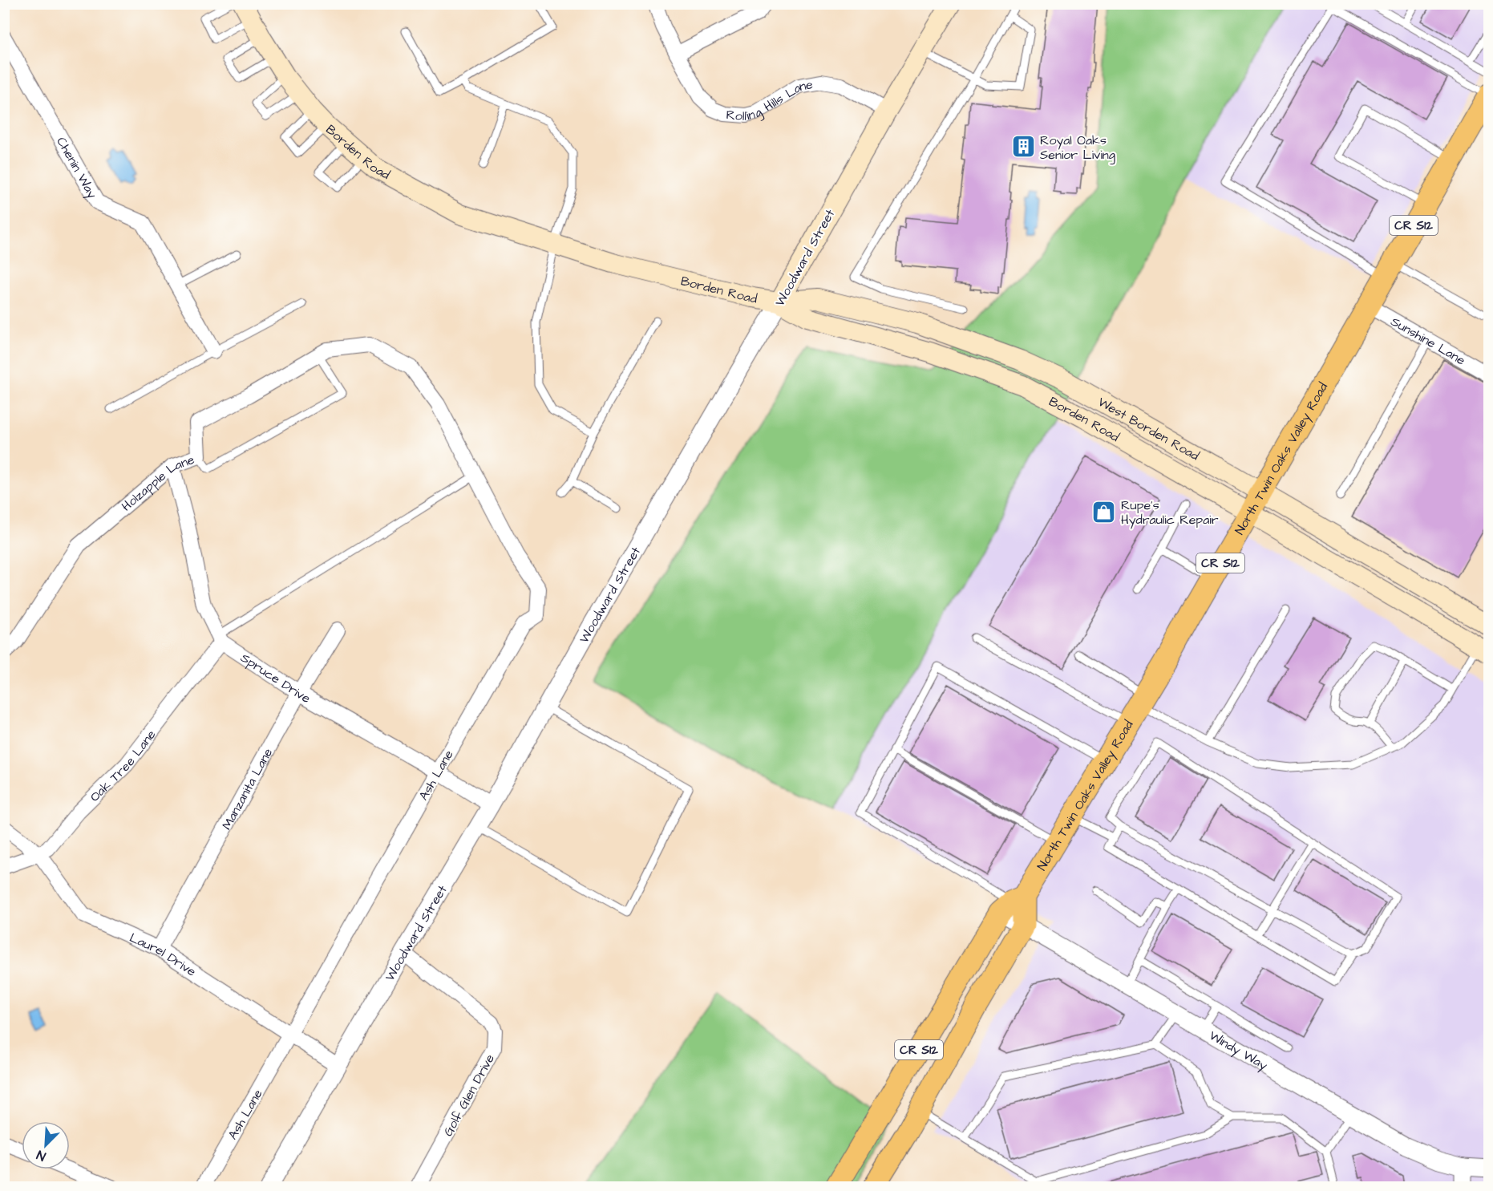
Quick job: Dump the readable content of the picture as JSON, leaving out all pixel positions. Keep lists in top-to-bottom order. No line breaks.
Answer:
{"streets":{"main road":["Borden Road","CR S12","Woodward Street","West Borden Road","North Twin Oaks Valley Road"],"street":["Rolling Hills Lane","Chenin Way","Sunshine Lane","Holzapple Lane","Spruce Drive","Oak Tree Lane","Ash Lane","Manzanita Lane","Laurel Drive","Windy Way","Golf Glen Drive"]},"crossings":[["Rolling Hills Lane","Woodward Street"],["Borden Road","Woodward Street"],["Borden Road","West Borden Road"],["Borden Road","North Twin Oaks Valley Road"],["CR S12","Windy Way"],["Woodward Street","West Borden Road"],["Woodward Street","Spruce Drive"],["Woodward Street","Laurel Drive"],["Woodward Street","Golf Glen Drive"],["Sunshine Lane","North Twin Oaks Valley Road"],["West Borden Road","North Twin Oaks Valley Road"],["Holzapple Lane","Ash Lane"],["Spruce Drive","Oak Tree Lane"],["Spruce Drive","Ash Lane"],["Spruce Drive","Manzanita Lane"],["Oak Tree Lane","Laurel Drive"],["Ash Lane","Laurel Drive"],["Manzanita Lane","Laurel Drive"]],"places":{"building":["Royal Oaks Senior Living"],"shop":["Rupe’s Hydraulic Repair"]},"north":"bottom left"}
